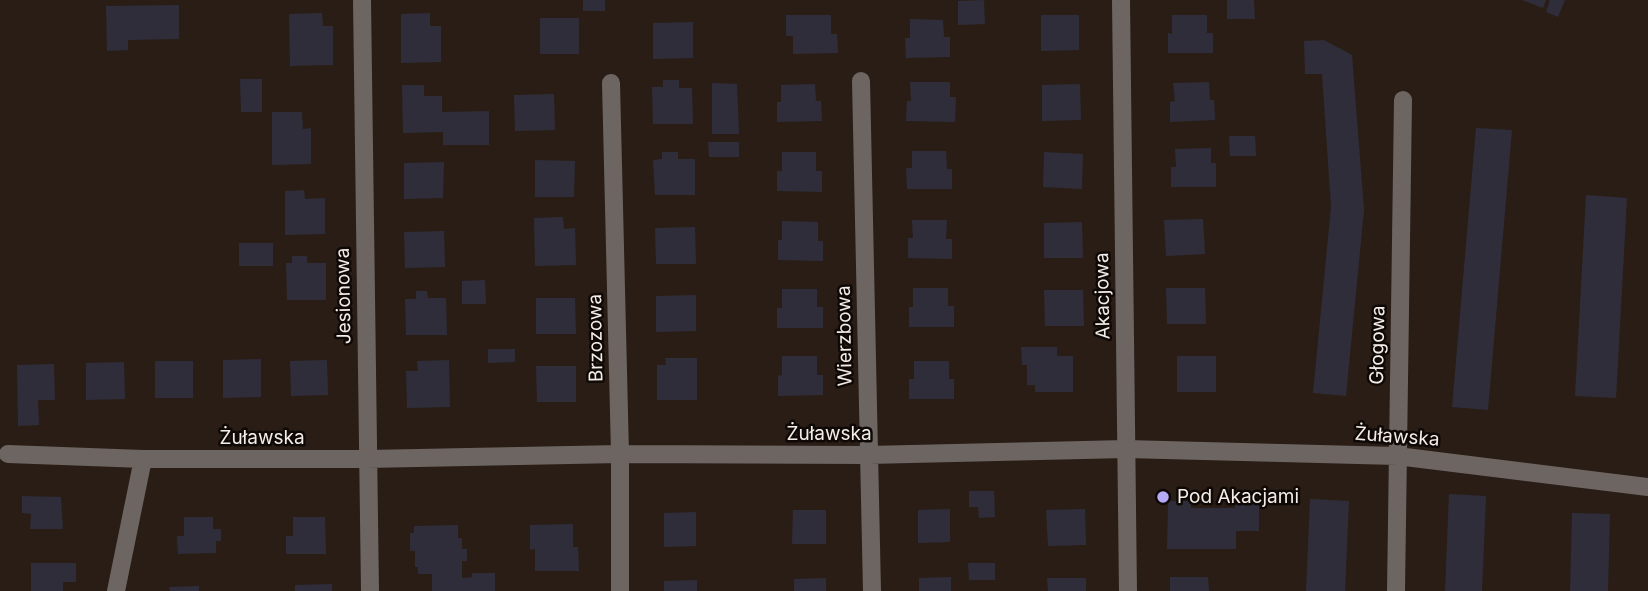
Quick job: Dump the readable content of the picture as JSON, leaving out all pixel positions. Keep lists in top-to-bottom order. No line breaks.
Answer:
{"streets":{"street":["Jesionowa","Akacjowa","Wierzbowa","Brzozowa","Głogowa","Żuławska"]},"crossings":[["Jesionowa","Żuławska"],["Akacjowa","Żuławska"],["Wierzbowa","Żuławska"],["Brzozowa","Żuławska"],["Głogowa","Żuławska"]],"places":["Pod Akacjami"]}
